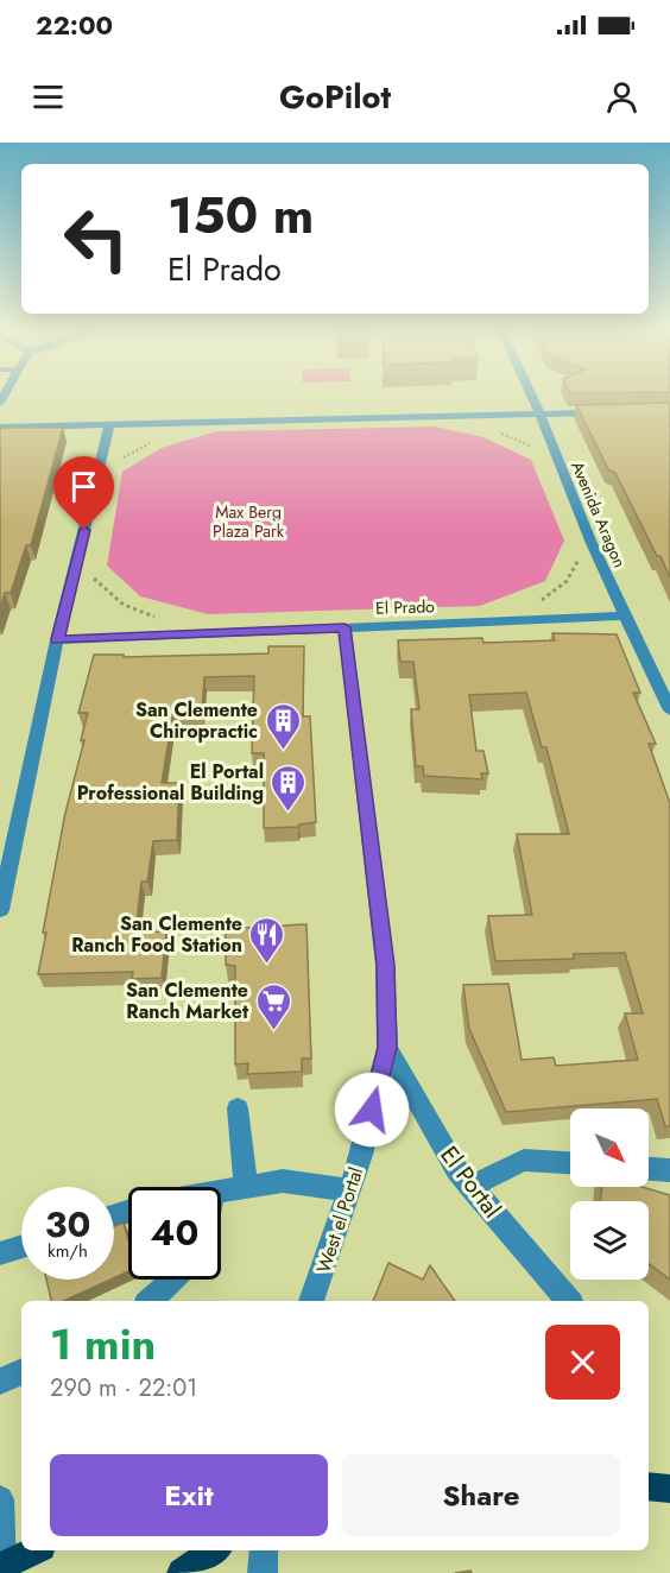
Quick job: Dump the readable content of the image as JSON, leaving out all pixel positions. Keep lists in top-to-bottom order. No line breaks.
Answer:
{"streets":{"street":["Avenida Aragon","El Prado","El Portal","West el Portal"]},"crossings":[["Avenida Aragon","El Prado"],["El Prado","West el Portal"],["El Portal","West el Portal"]],"parks":["Max Berg Plaza Park"],"places":{"building":["San Clemente Chiropractic","El Portal Professional Building"],"restaurant":["San Clemente Ranch Food Station"],"supermarket":["San Clemente Ranch Market"]},"north":"bottom right","page":{"status":"22:00","header":"GoPilot","turn":["150 m","El Prado"],"speed":"30 km/h","limit":"40","heading":["1 min","290 m · 22:01"],"buttons":["Exit","Share"]}}
